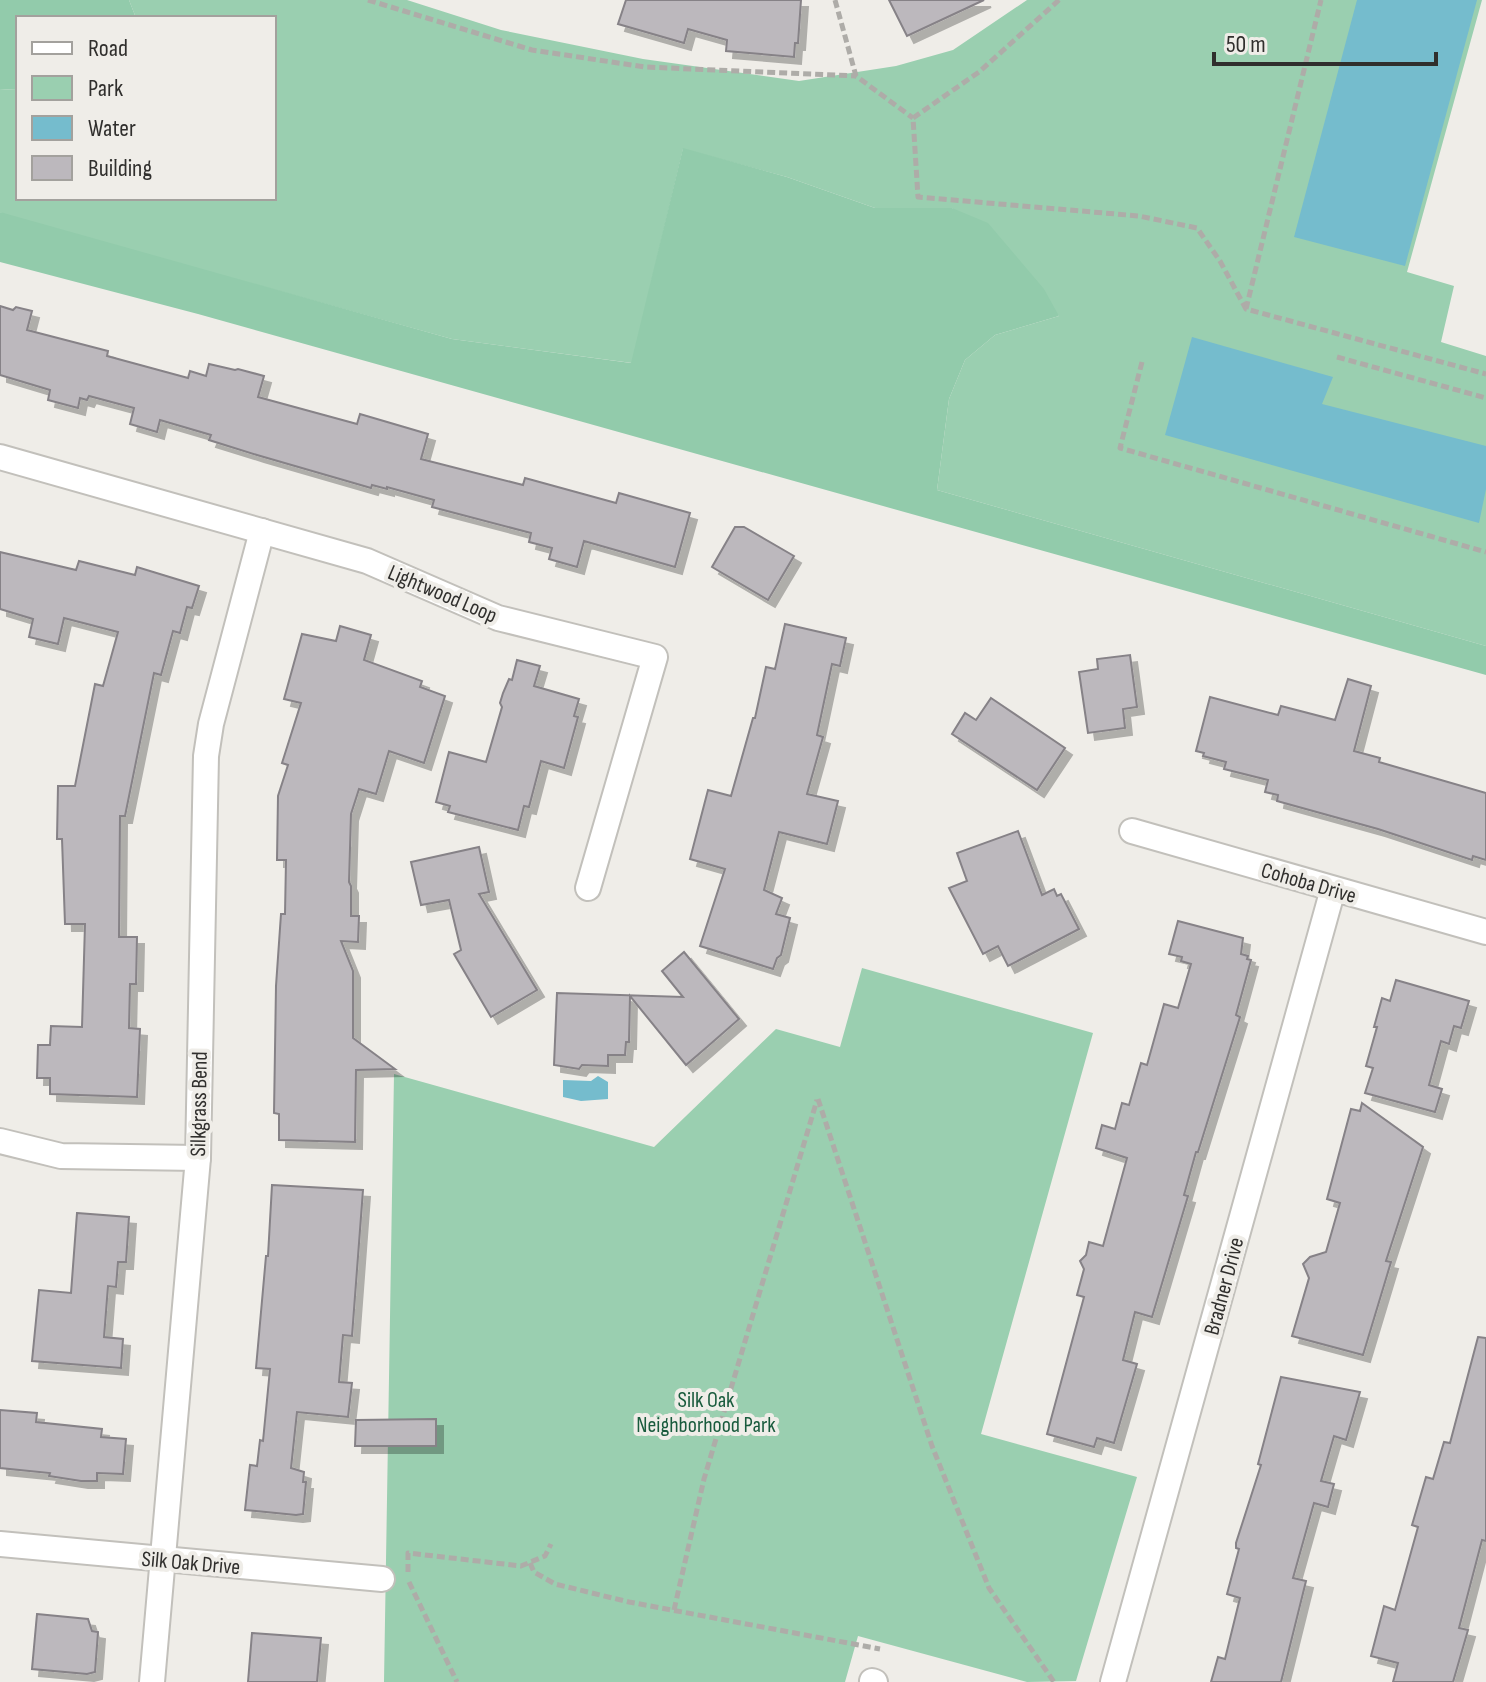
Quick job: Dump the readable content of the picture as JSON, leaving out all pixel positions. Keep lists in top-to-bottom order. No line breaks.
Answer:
{"streets":{"street":["Lightwood Loop","Cohoba Drive","Silkgrass Bend","Bradner Drive","Silk Oak Drive"]},"crossings":[["Lightwood Loop","Silkgrass Bend"],["Cohoba Drive","Bradner Drive"],["Silkgrass Bend","Silk Oak Drive"]],"parks":["Silk Oak Neighborhood Park"],"legend":["Road","Park","Water","Building"],"scale_bar":"50 m"}
